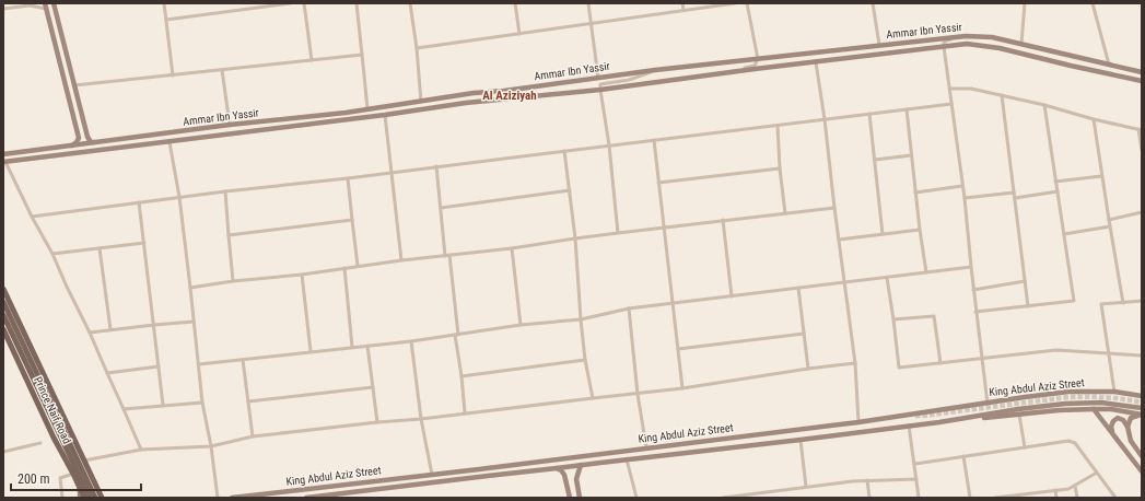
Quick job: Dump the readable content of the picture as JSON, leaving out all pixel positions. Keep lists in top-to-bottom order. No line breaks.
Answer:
{"streets":{"main road":["Prince Naif Road"],"street":["Ammar Ibn Yassir","King Abdul Aziz Street"]},"districts":["Al Aziziyah"],"scale_bar":"200 m"}
